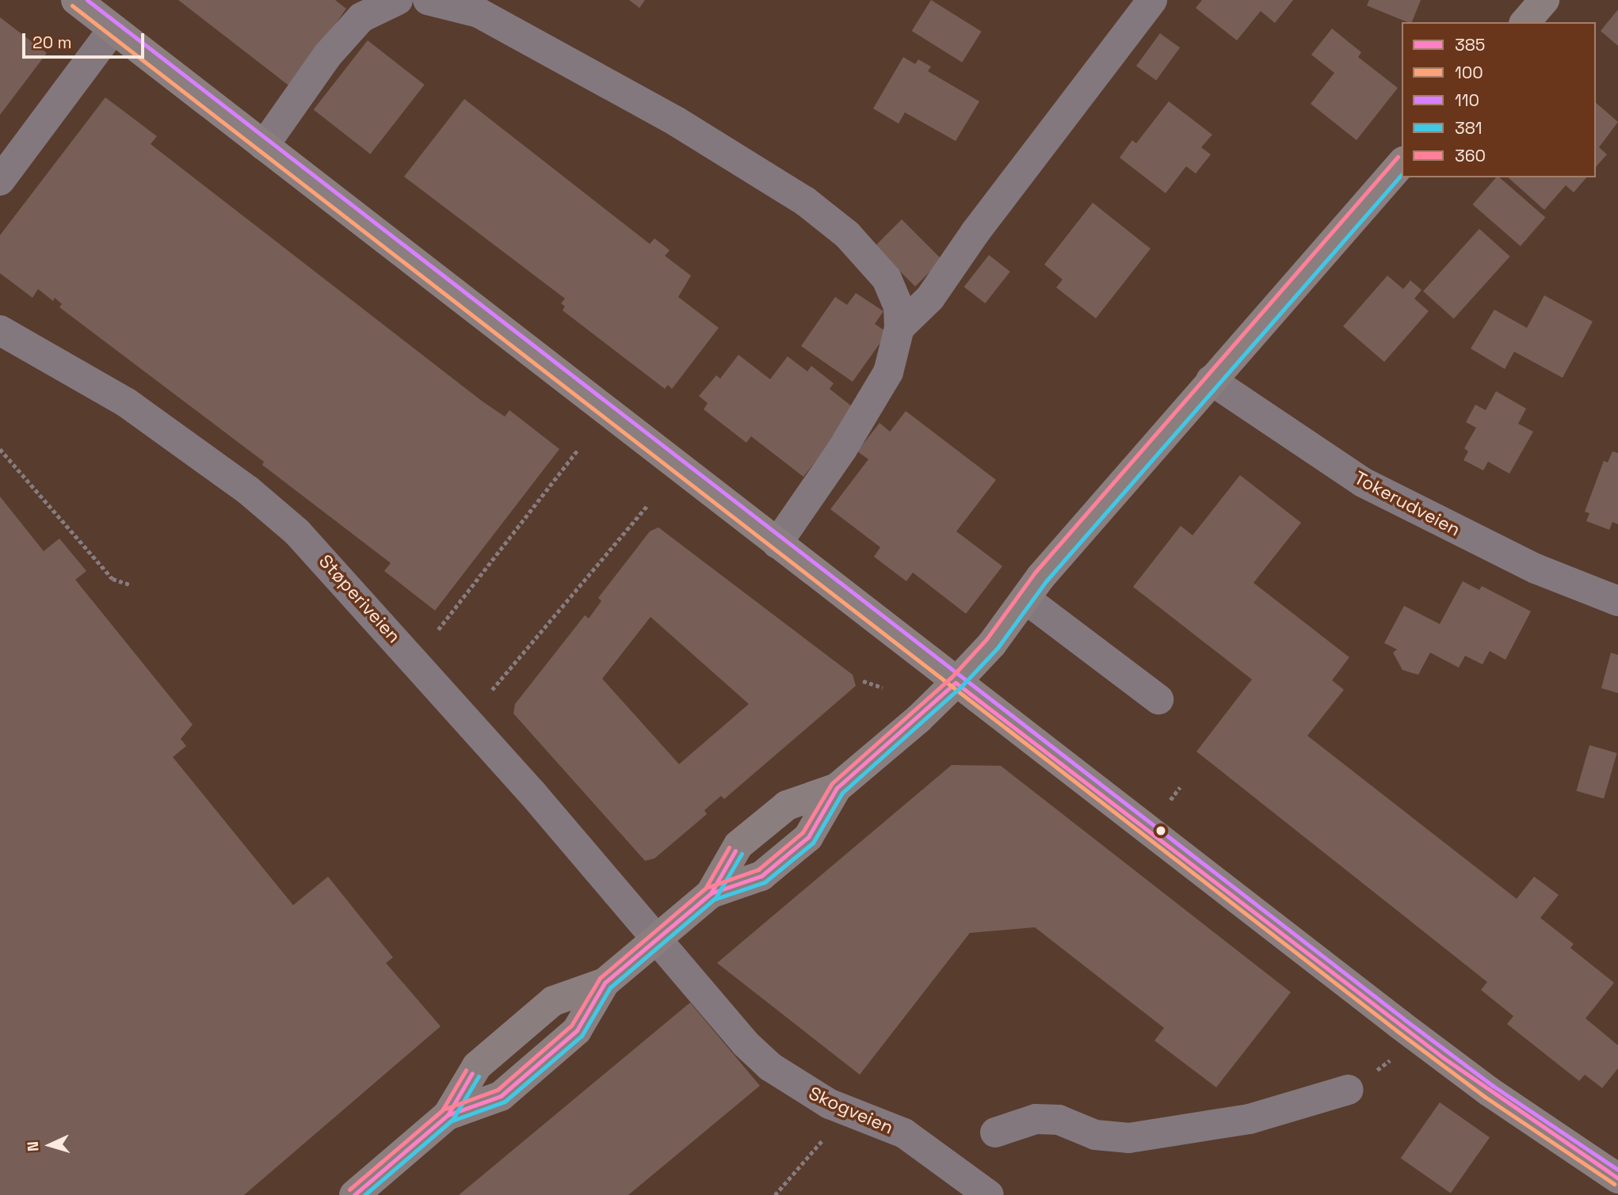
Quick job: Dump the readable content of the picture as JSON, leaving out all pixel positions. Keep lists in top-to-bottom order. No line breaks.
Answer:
{"streets":{"street":["Tokerudveien","Støperiveien","Skogveien"]},"crossings":[["Støperiveien","Skogveien"]],"lines":["transit line 110","transit line 100","transit line 360","transit line 381","transit line 385"],"legend":["385","100","110","381","360"],"scale_bar":"20 m","north":"left"}
